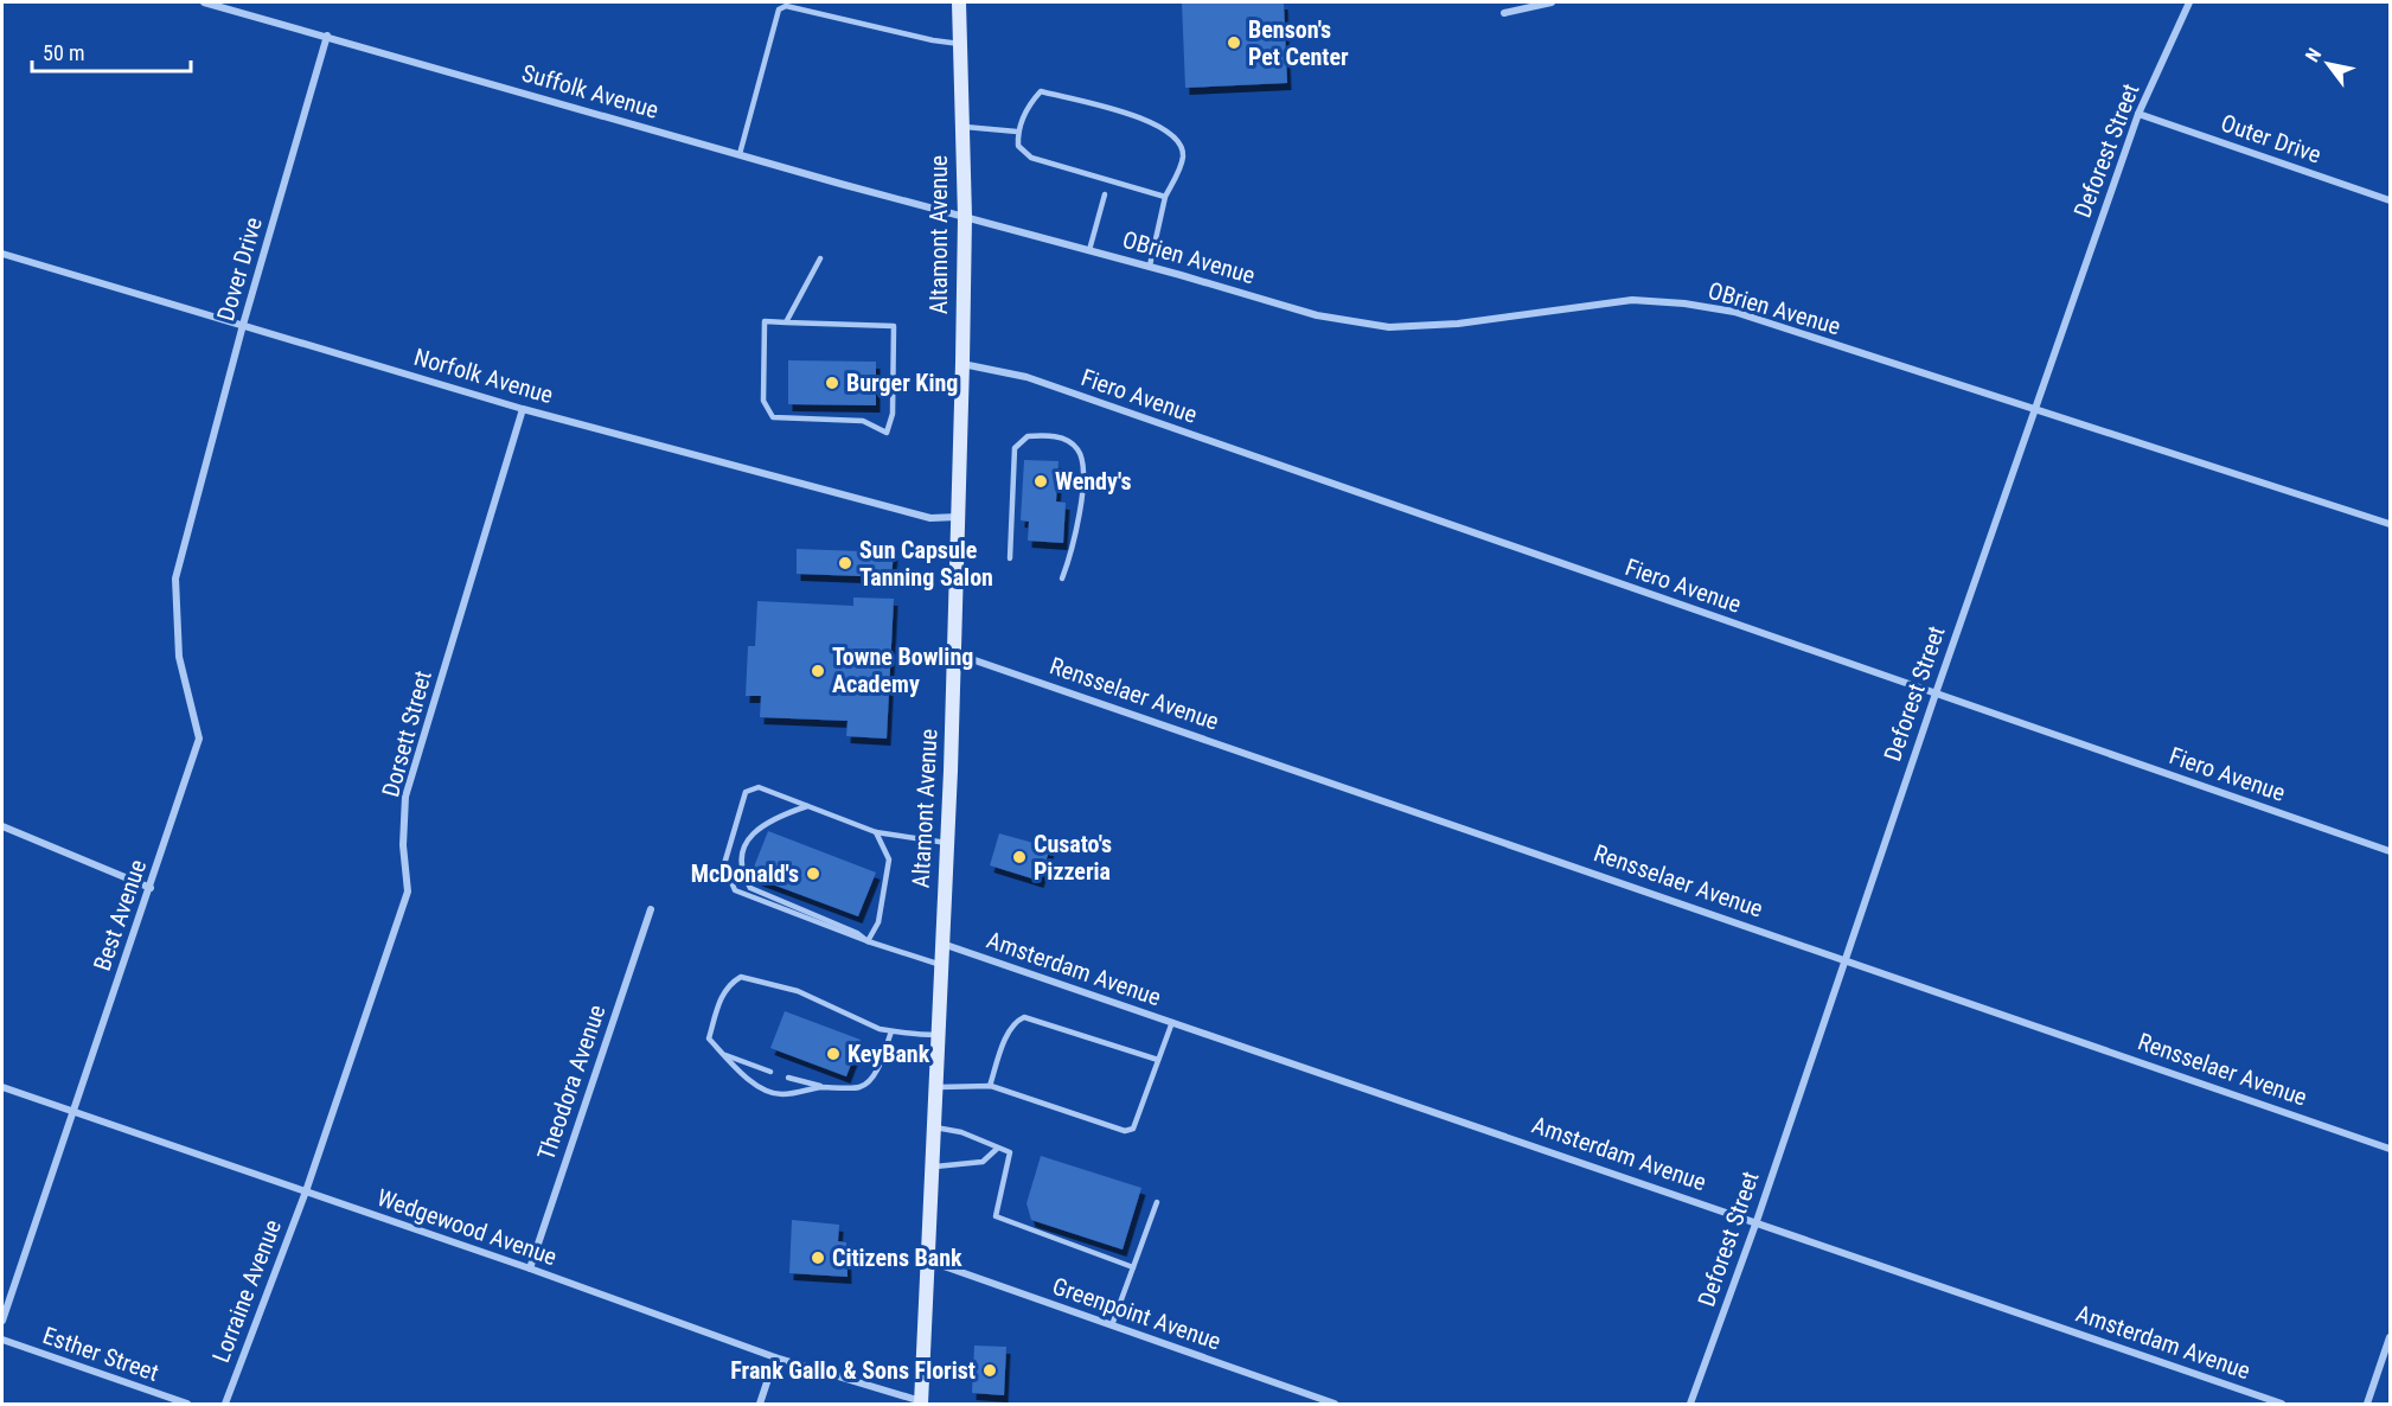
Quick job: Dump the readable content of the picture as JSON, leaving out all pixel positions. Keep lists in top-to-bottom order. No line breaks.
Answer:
{"streets":{"main road":["Altamont Avenue"],"street":["Suffolk Avenue","Outer Drive","Deforest Street","OBrien Avenue","Dover Drive","Norfolk Avenue","Fiero Avenue","Rensselaer Avenue","Dorsett Street","Best Avenue","Amsterdam Avenue","Theodora Avenue","Wedgewood Avenue","Lorraine Avenue","Greenpoint Avenue","Esther Street"]},"crossings":[["Suffolk Avenue","Altamont Avenue"],["Suffolk Avenue","OBrien Avenue"],["Suffolk Avenue","Dover Drive"],["Outer Drive","Deforest Street"],["Deforest Street","OBrien Avenue"],["Deforest Street","Fiero Avenue"],["Deforest Street","Rensselaer Avenue"],["Deforest Street","Amsterdam Avenue"],["Altamont Avenue","OBrien Avenue"],["Altamont Avenue","Norfolk Avenue"],["Altamont Avenue","Fiero Avenue"],["Altamont Avenue","Rensselaer Avenue"],["Altamont Avenue","Amsterdam Avenue"],["Altamont Avenue","Wedgewood Avenue"],["Altamont Avenue","Greenpoint Avenue"],["Dover Drive","Norfolk Avenue"],["Dover Drive","Best Avenue"],["Norfolk Avenue","Dorsett Street"],["Dorsett Street","Wedgewood Avenue"],["Dorsett Street","Lorraine Avenue"],["Best Avenue","Wedgewood Avenue"],["Theodora Avenue","Wedgewood Avenue"],["Wedgewood Avenue","Lorraine Avenue"]],"places":["Benson's Pet Center","Burger King","Wendy's","Sun Capsule Tanning Salon","Towne Bowling Academy","Cusato's Pizzeria","McDonald's","KeyBank","Citizens Bank","Frank Gallo & Sons Florist"],"scale_bar":"50 m","north":"top left"}
